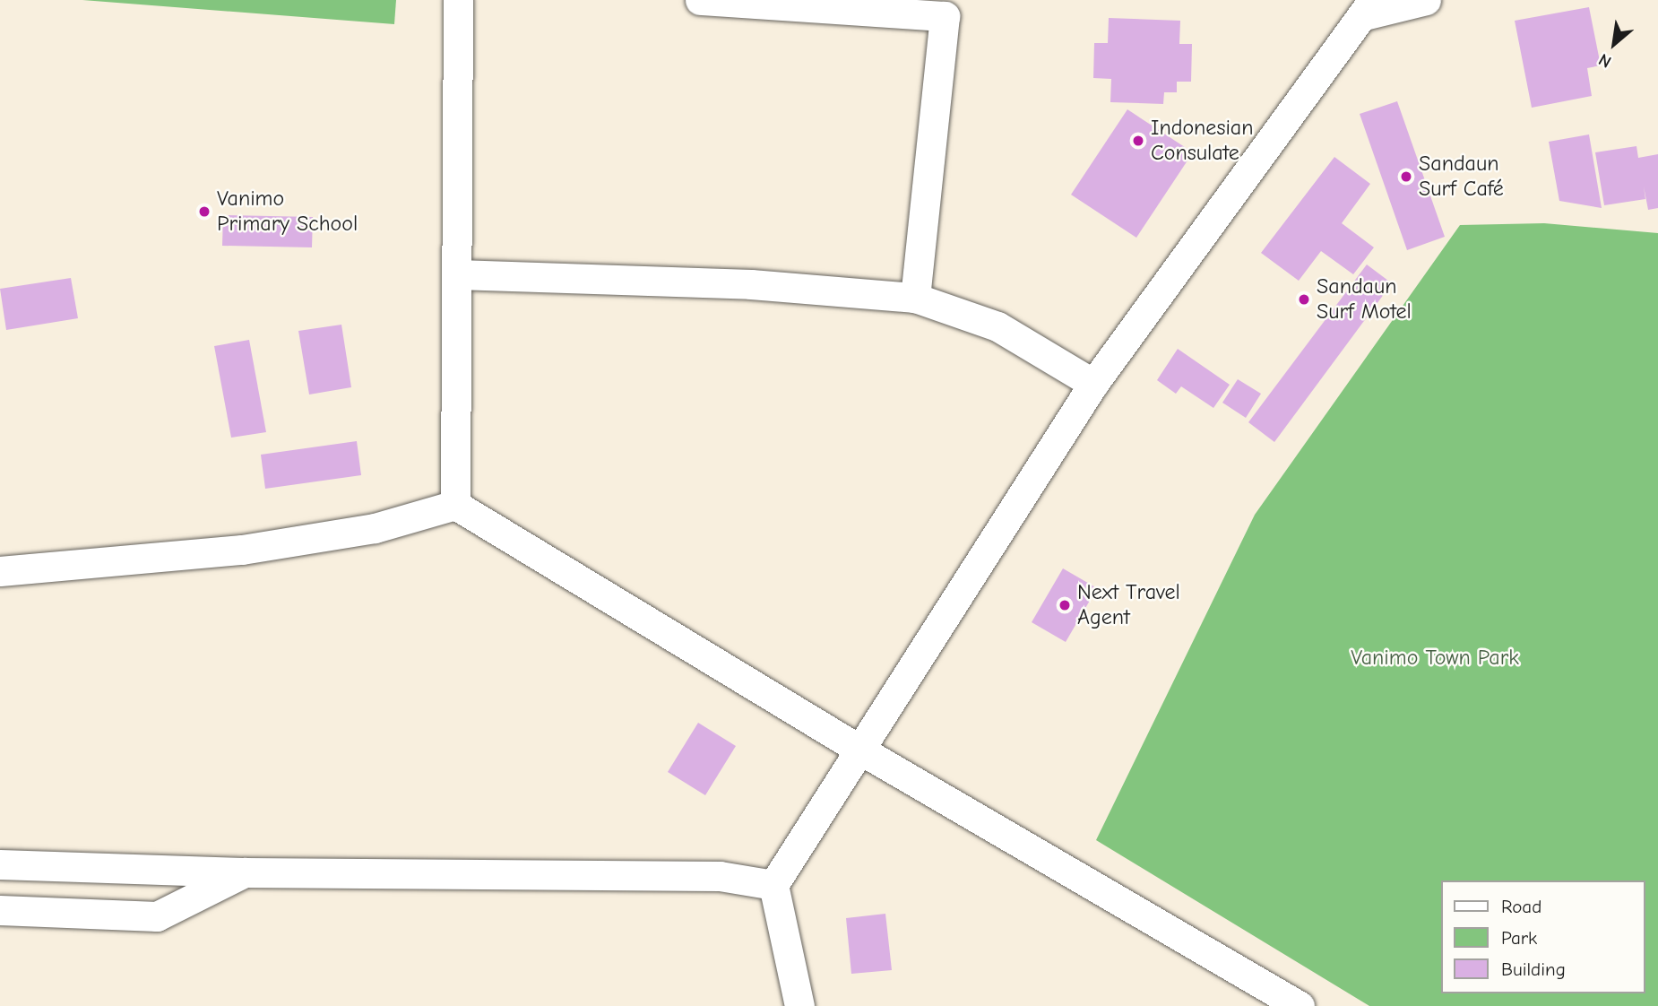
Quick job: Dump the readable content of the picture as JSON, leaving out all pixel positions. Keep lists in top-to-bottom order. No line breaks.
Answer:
{"parks":["Vanimo Town Park"],"places":["Indonesian Consulate","Sandaun Surf Café","Vanimo Primary School","Sandaun Surf Motel","Next Travel Agent"],"legend":["Road","Park","Building"],"north":"bottom left"}
